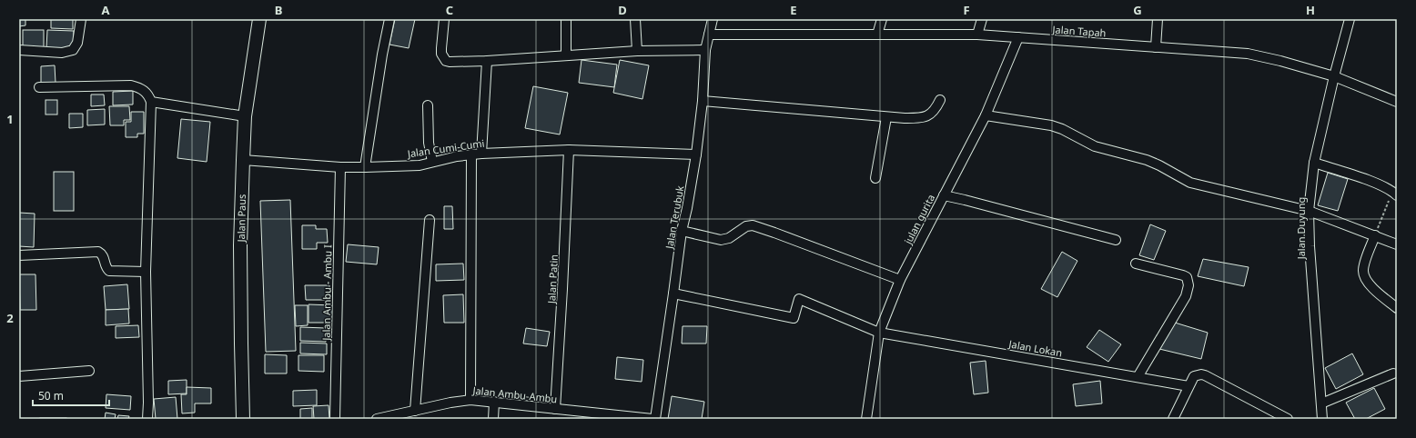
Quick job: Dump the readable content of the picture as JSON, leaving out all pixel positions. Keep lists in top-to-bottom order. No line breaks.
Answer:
{"streets":{"main road":["Jalan Paus"],"street":["Jalan Tapah","Jalan Cumi-Cumi","Jalan Terubuk","julan gurita","Jalan Duyung","Jalan Patin","Jalan Ambu - Ambu I","Jalan Lokan","Jalan Ambu-Ambu"]},"crossings":[["Jalan Tapah","Jalan Terubuk"],["Jalan Tapah","julan gurita"],["Jalan Tapah","Jalan Duyung"],["Jalan Cumi-Cumi","Jalan Terubuk"],["Jalan Cumi-Cumi","Jalan Paus"],["Jalan Cumi-Cumi","Jalan Patin"],["Jalan Cumi-Cumi","Jalan Ambu - Ambu I"],["Jalan Terubuk","Jalan Lokan"],["julan gurita","Jalan Lokan"],["Jalan Patin","Jalan Ambu-Ambu"]],"scale_bar":"50 m","grid":{"columns":["A","B","C","D","E","F","G","H"],"rows":["1","2"]}}
